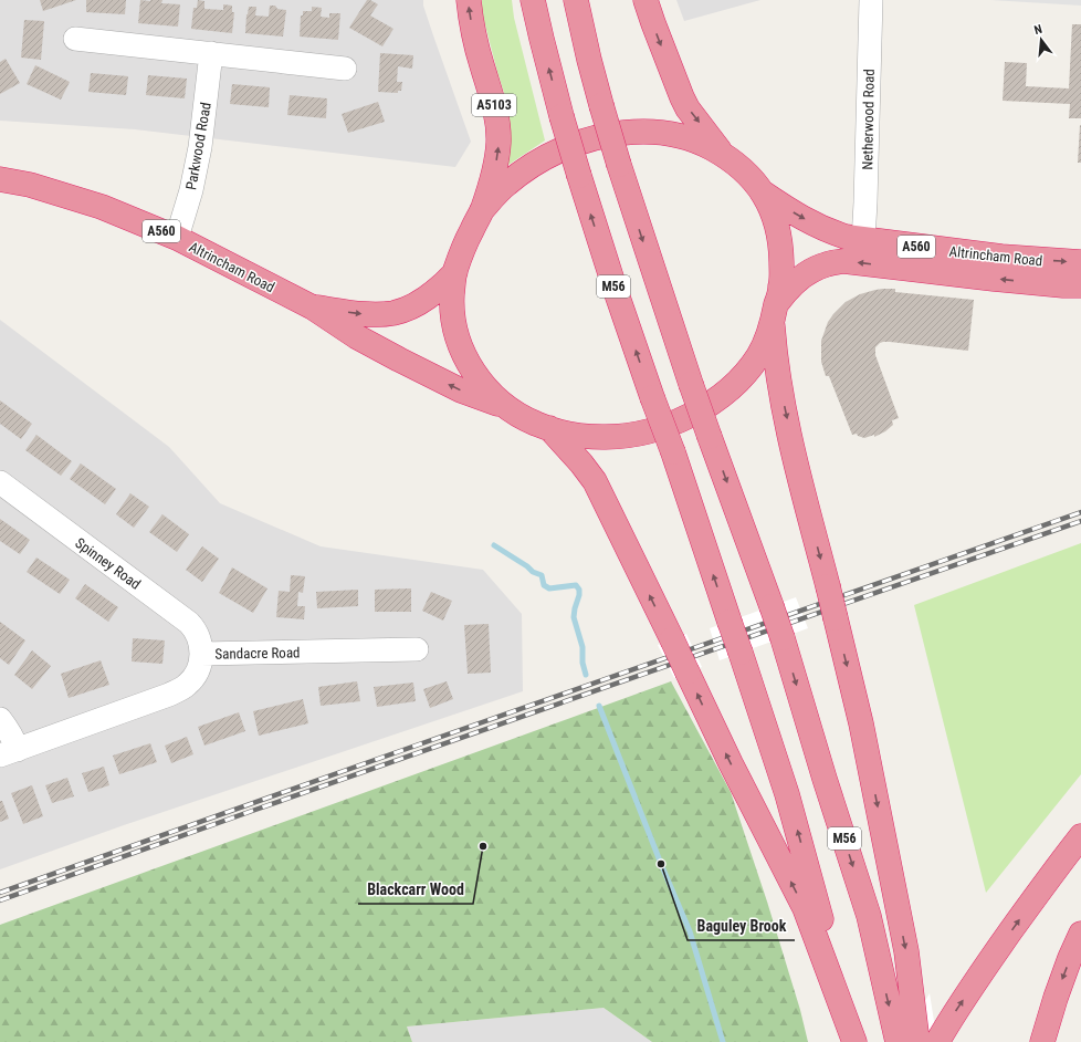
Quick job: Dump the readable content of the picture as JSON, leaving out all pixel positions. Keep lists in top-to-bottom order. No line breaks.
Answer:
{"streets":{"highway":["A5103","A560","Altrincham Road","M56"],"street":["Netherwood Road","Parkwood Road","Spinney Road","Sandacre Road"]},"crossings":[["A5103","A560"],["Netherwood Road","Altrincham Road"],["Parkwood Road","Altrincham Road"],["A560","Altrincham Road"],["A560","M56"],["Altrincham Road","M56"],["Spinney Road","Sandacre Road"]],"places":["Blackcarr Wood","Baguley Brook"],"north":"top"}
